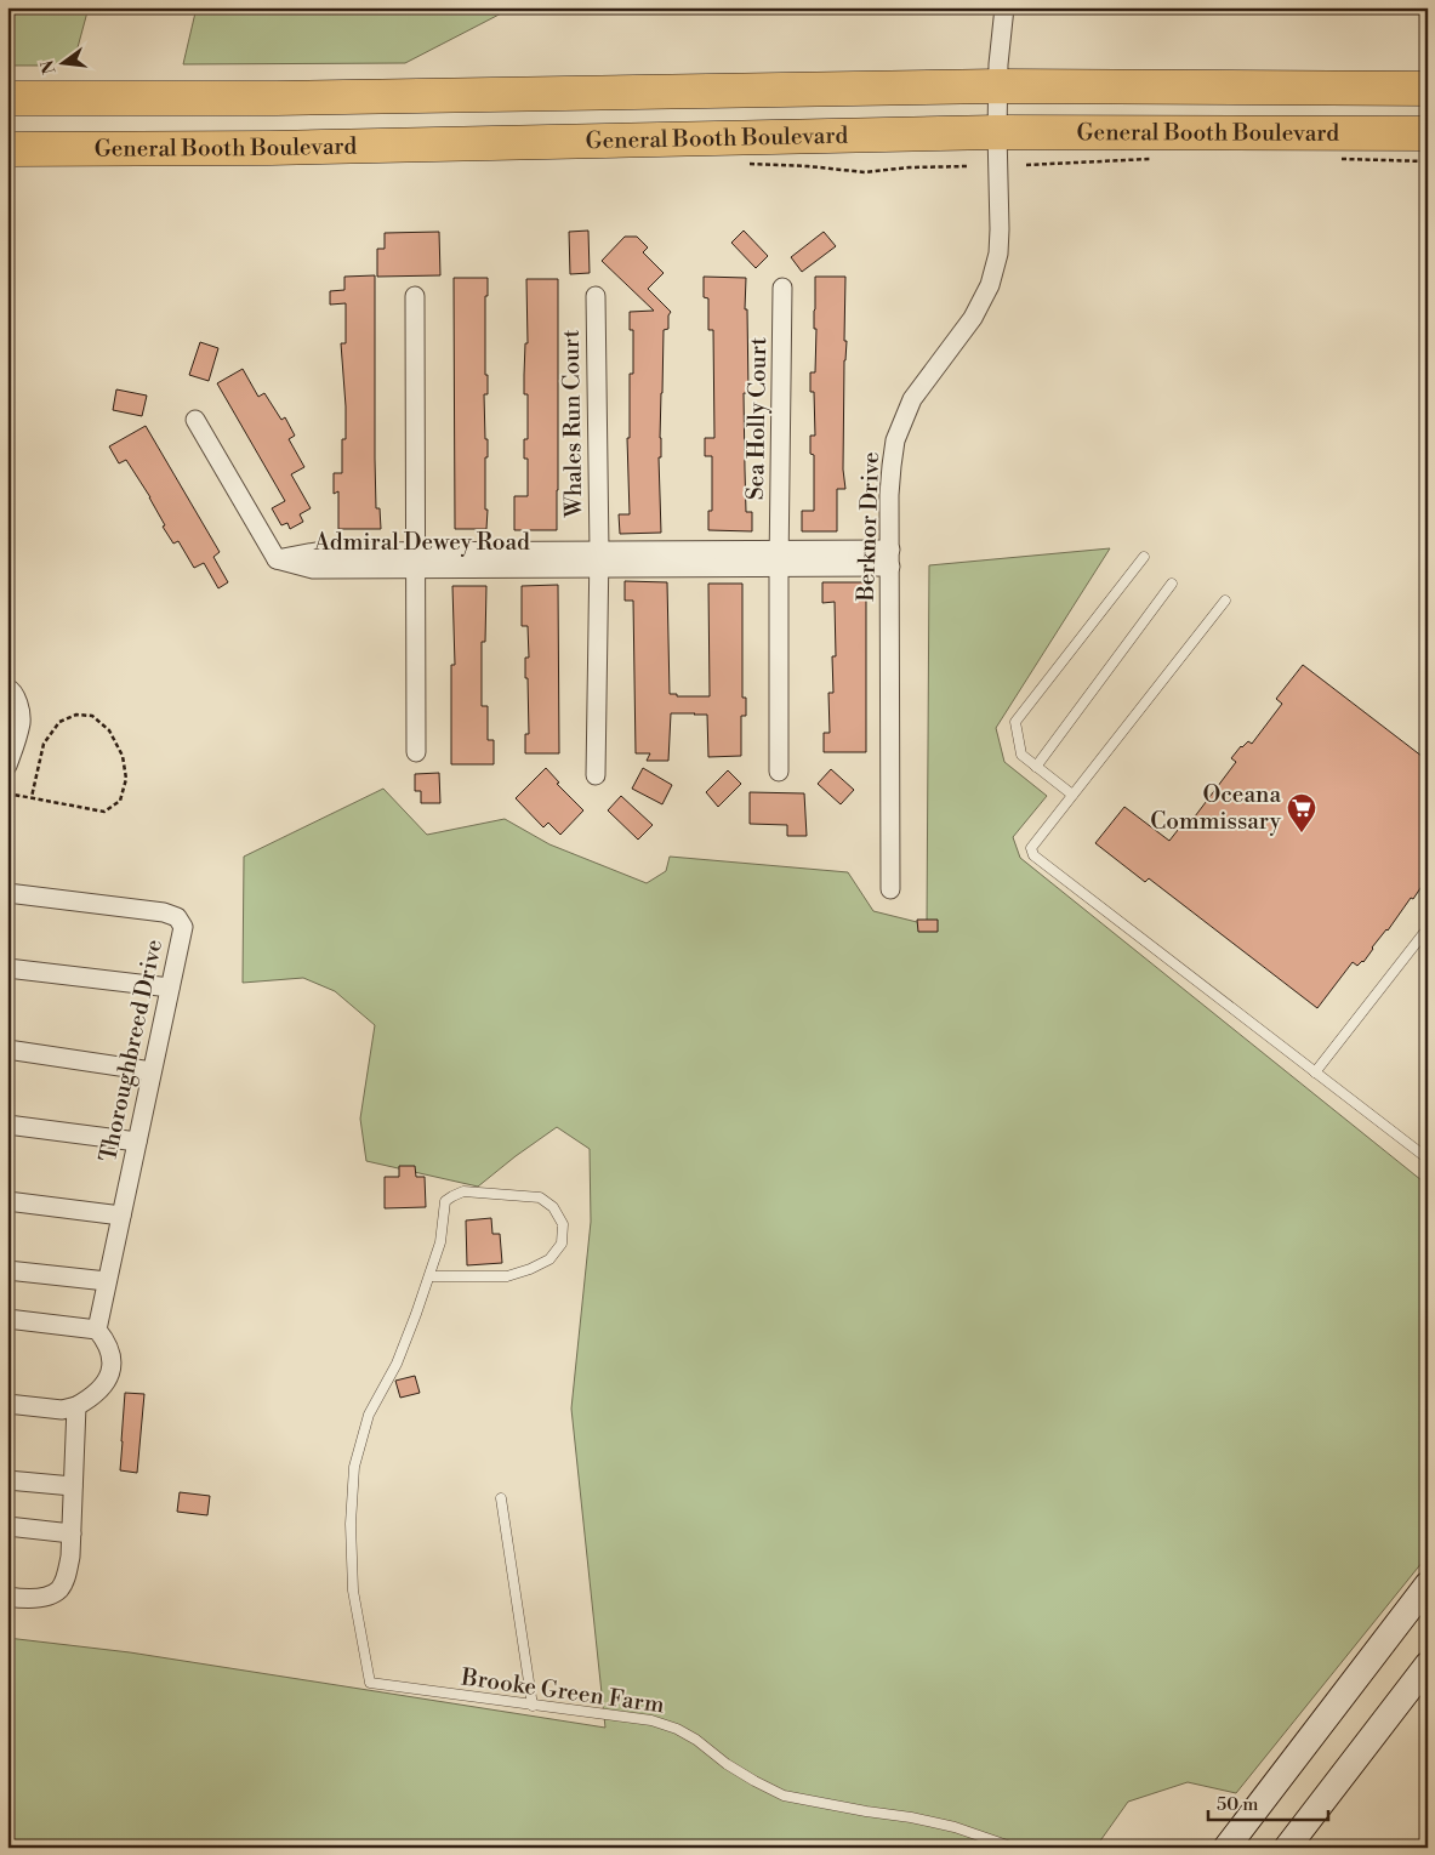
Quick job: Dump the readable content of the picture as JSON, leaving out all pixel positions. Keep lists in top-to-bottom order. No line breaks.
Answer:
{"streets":{"highway":["General Booth Boulevard"],"street":["Sea Holly Court","Whales Run Court","Berknor Drive","Admiral Dewey Road","Thoroughbreed Drive"],"lane":["Brooke Green Farm"]},"crossings":[["General Booth Boulevard","Berknor Drive"],["Sea Holly Court","Admiral Dewey Road"],["Whales Run Court","Admiral Dewey Road"],["Berknor Drive","Admiral Dewey Road"]],"places":{"supermarket":["Oceana Commissary"]},"scale_bar":"50 m","north":"left"}
